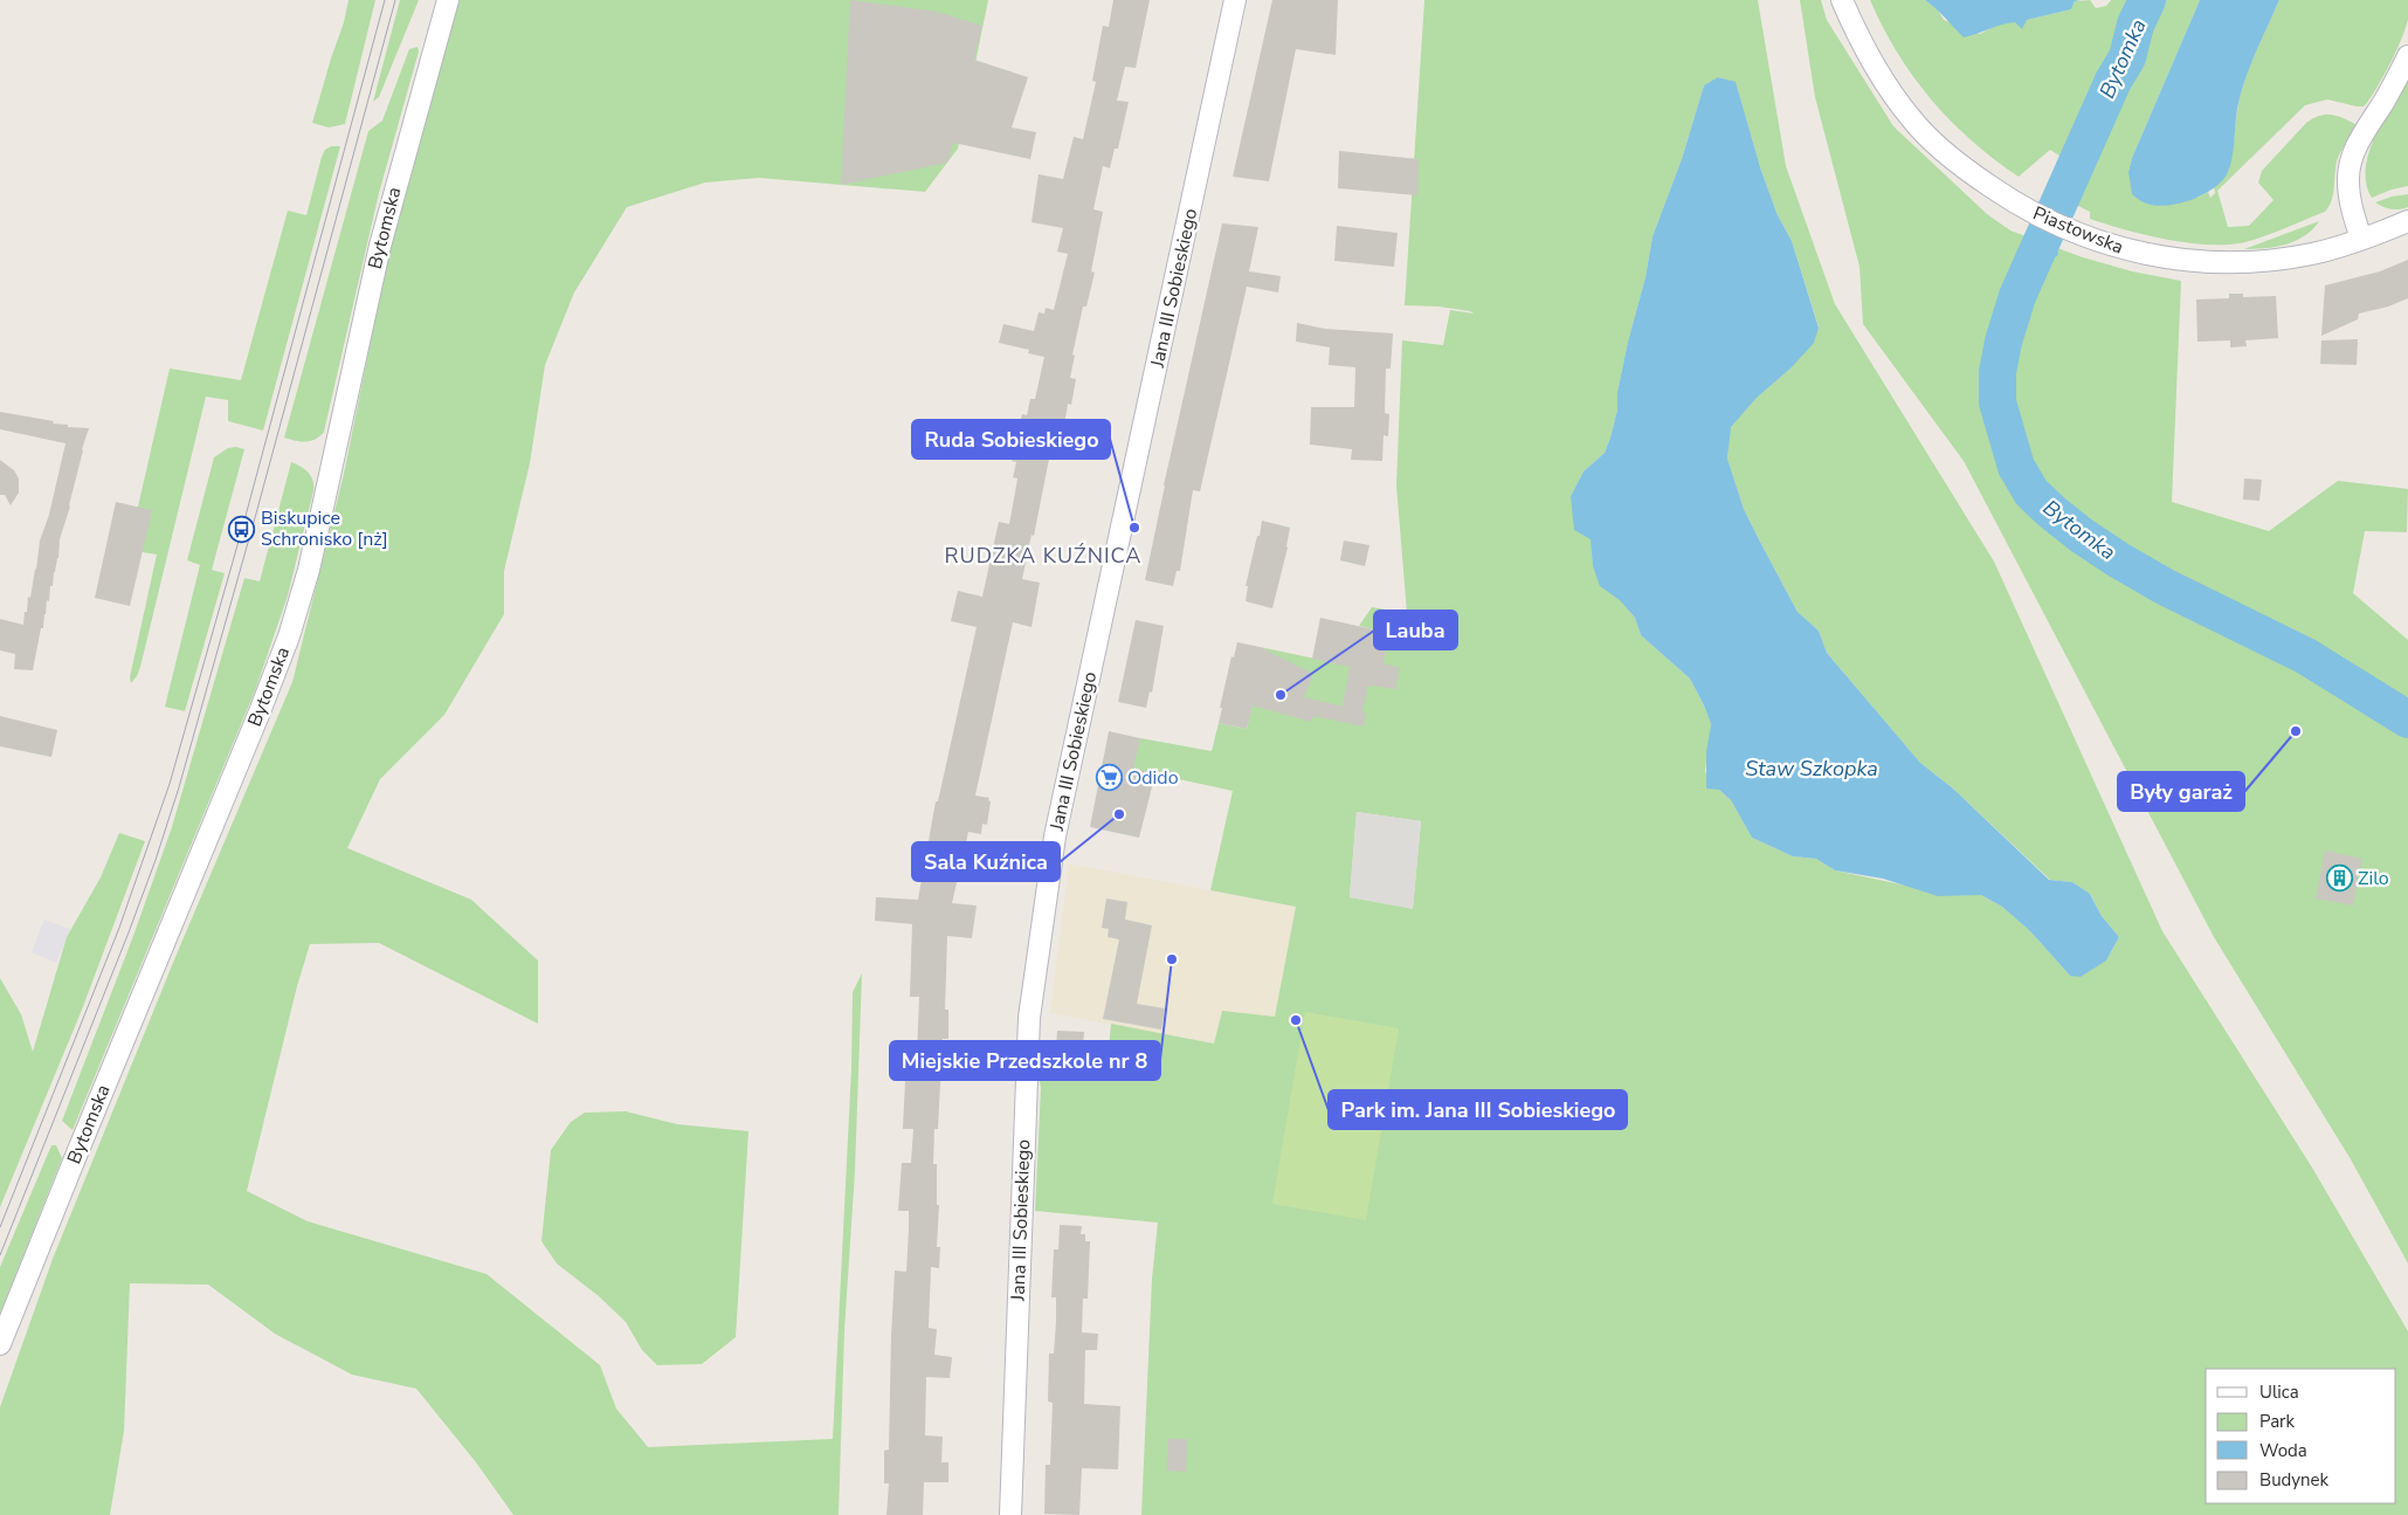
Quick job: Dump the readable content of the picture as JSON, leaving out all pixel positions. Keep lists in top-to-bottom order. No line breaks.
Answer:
{"streets":{"street":["Bytomska","Piastowska","Jana III Sobieskiego"]},"districts":["RUDZKA KUŹNICA"],"water":["Bytomka","Staw Szkopka"],"places":{"other":["Ruda Sobieskiego","Lauba","Były garaż","Sala Kuźnica","Miejskie Przedszkole nr 8","Park im. Jana III Sobieskiego"],"bus stop":["Biskupice Schronisko [nż]"],"supermarket":["Odido"],"building":["Zilo"]},"legend":["Ulica","Park","Woda","Budynek"]}
